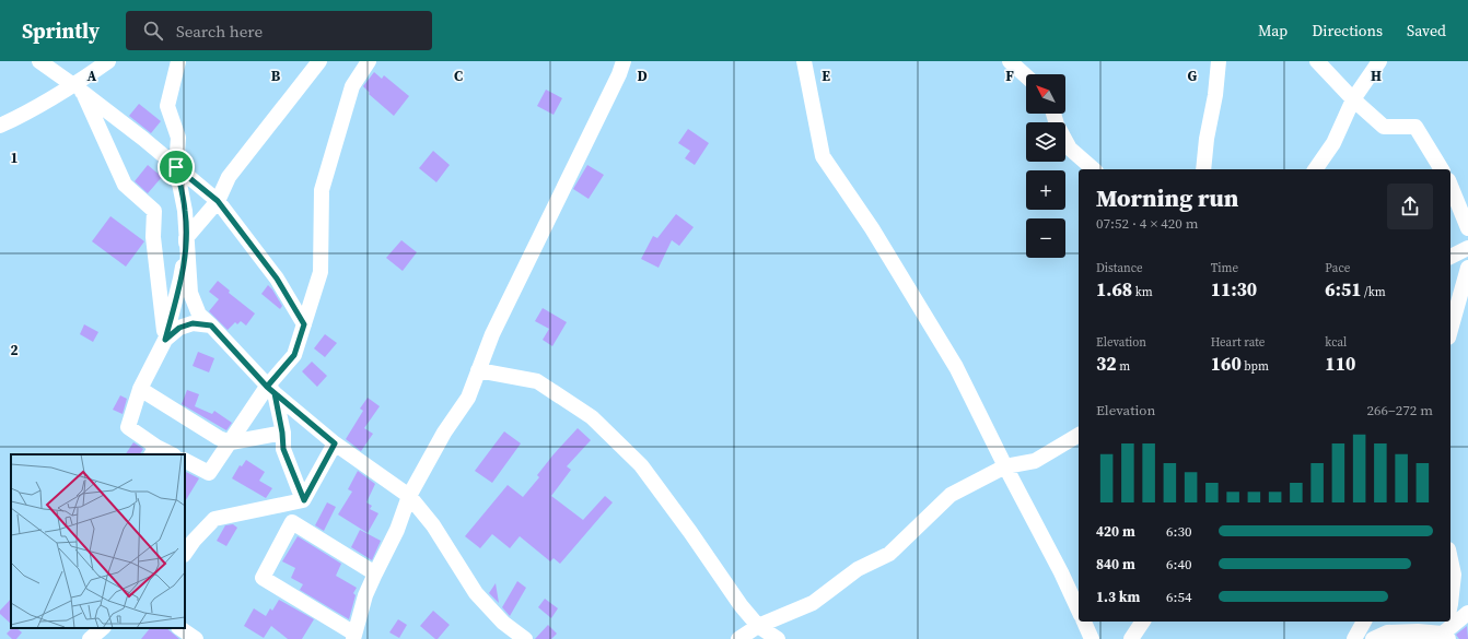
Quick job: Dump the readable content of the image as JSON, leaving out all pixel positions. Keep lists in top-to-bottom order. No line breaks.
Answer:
{"north":"top left","page":{"header":"Sprintly","search":"Search here","nav":["Map","Directions","Saved"],"map_buttons":["+","−"],"heading":["Morning run","07:52 · 4 × 420 m"],"stats":[["Distance","1.68 km"],["Time","11:30"],["Pace","6:51 /km"],["Elevation","32 m"],["Heart rate","160 bpm"],["kcal","110"]],"chart":["Elevation","266–272 m"],"list":[{"name":"420 m","note":"6:30"},{"name":"840 m","note":"6:40"},{"name":"1.3 km","note":"6:54"}]},"grid":{"columns":["A","B","C","D","E","F","G","H"],"rows":["1","2"]}}
